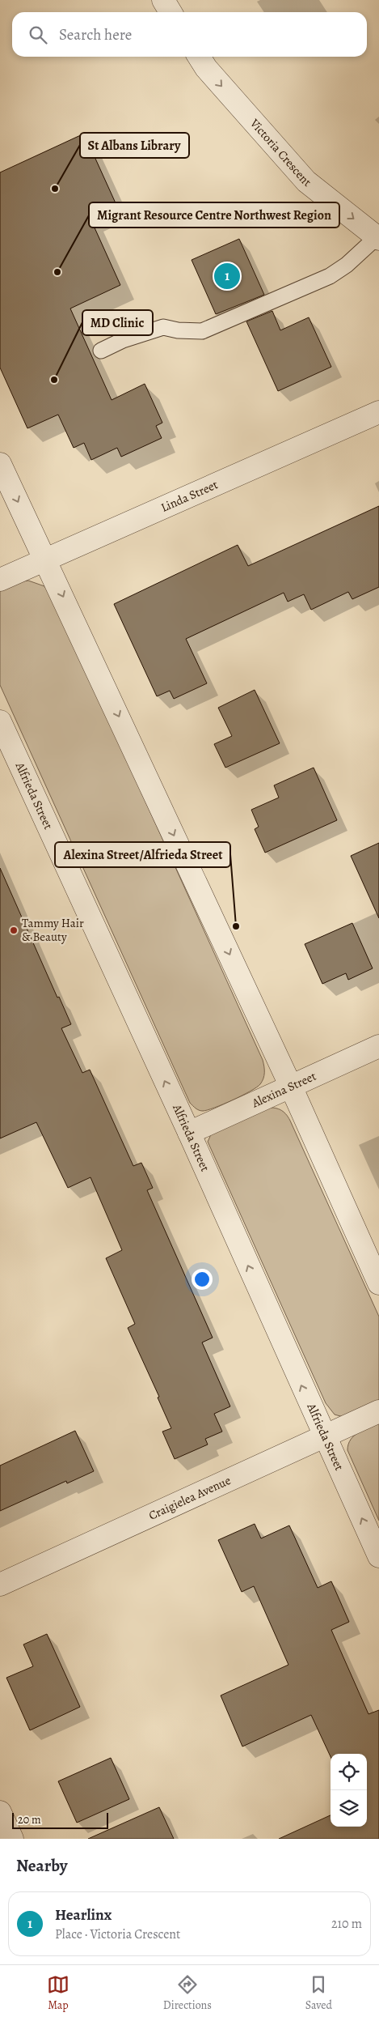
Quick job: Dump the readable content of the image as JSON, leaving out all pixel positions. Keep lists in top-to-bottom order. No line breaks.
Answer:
{"streets":{"street":["Victoria Crescent","Linda Street","Alfrieda Street","Alexina Street","Craigielea Avenue"]},"crossings":[["Alfrieda Street","Alexina Street"],["Alfrieda Street","Craigielea Avenue"]],"one_way":["Victoria Crescent"],"places":["St Albans Library","Migrant Resource Centre Northwest Region","MD Clinic","Alexina Street/Alfrieda Street","Tammy Hair & Beauty"],"scale_bar":"20 m","page":{"search":"Search here","pins":"1","scale":"20 m","heading":"Nearby","list":[{"mark":"1","name":"Hearlinx","note":"Place · Victoria Crescent","value":"210 m"}],"nav":["Map","Directions","Saved"]}}
